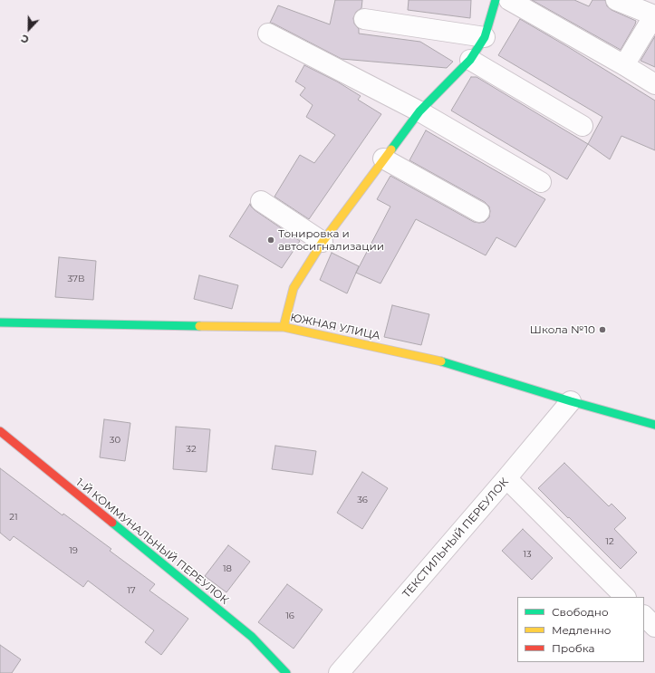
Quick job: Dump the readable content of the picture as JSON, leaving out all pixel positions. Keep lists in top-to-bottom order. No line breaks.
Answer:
{"streets":{"street":["ЮЖНАЯ УЛИЦА","ТЕКСТИЛЬНЫЙ ПЕРЕУЛОК","1-Й КОММУНАЛЬНЫЙ ПЕРЕУЛОК"]},"crossings":[["ЮЖНАЯ УЛИЦА","ТЕКСТИЛЬНЫЙ ПЕРЕУЛОК"]],"places":["Тонировка и автосигнализации","Школа №10"],"house_numbers":["37В","30","32","36","21","12","19","13","18","17","16"],"legend":["Свободно","Медленно","Пробка"],"north":"bottom"}
